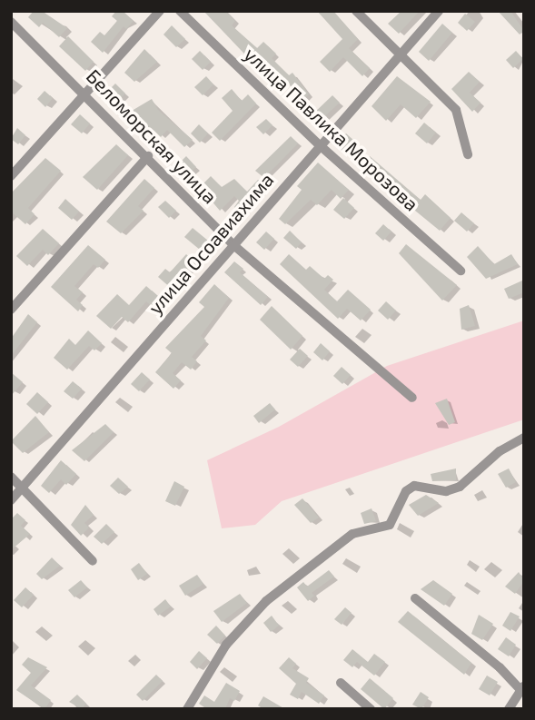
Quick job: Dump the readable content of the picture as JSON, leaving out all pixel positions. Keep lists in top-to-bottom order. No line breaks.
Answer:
{"streets":{"street":["улица Павлика Морозова","Беломорская улица","улица Осоавиахима"]},"crossings":[["улица Павлика Морозова","улица Осоавиахима"],["Беломорская улица","улица Осоавиахима"]]}
